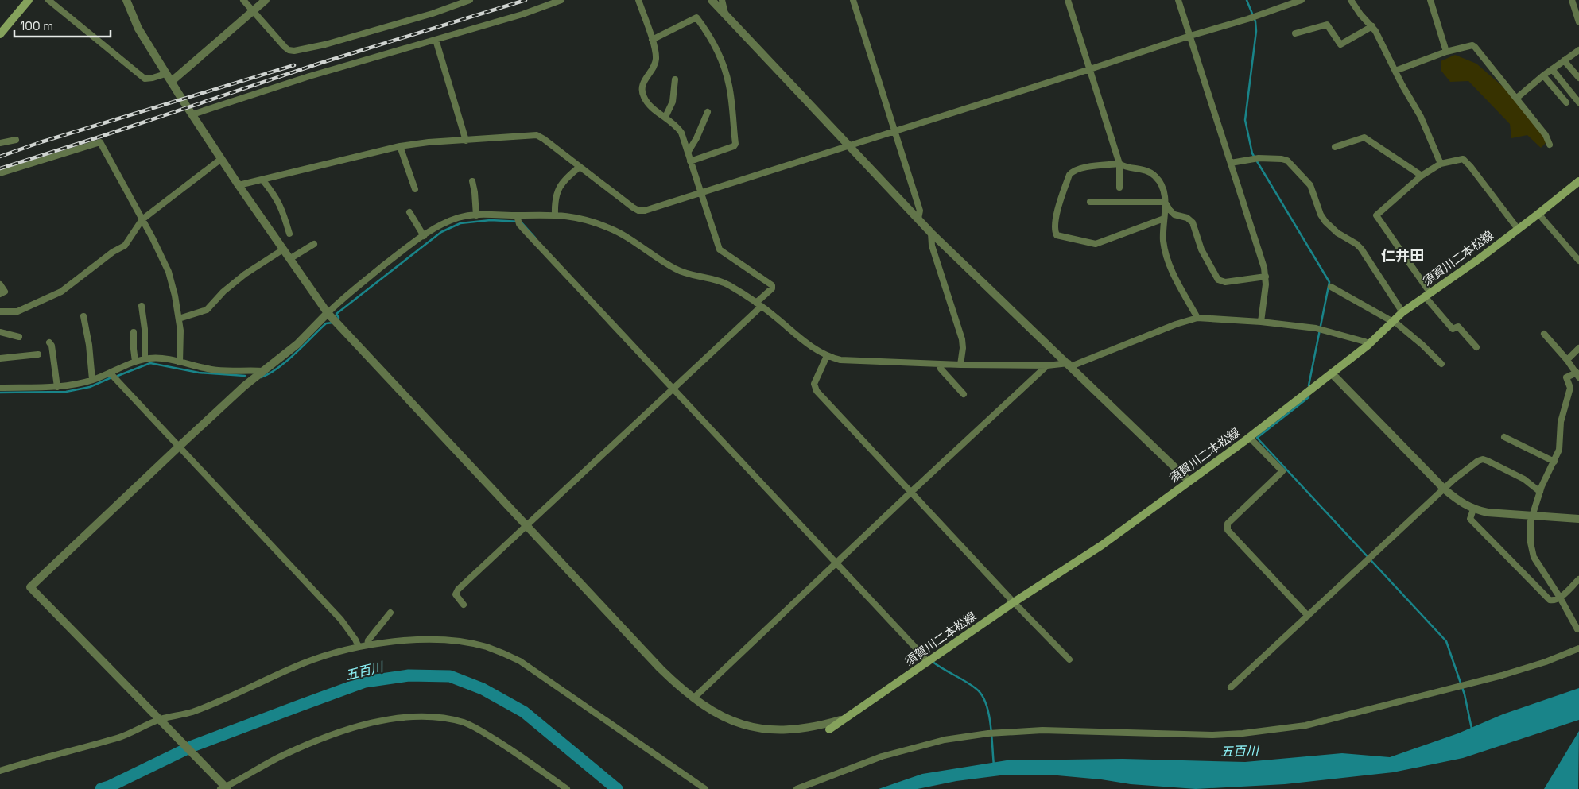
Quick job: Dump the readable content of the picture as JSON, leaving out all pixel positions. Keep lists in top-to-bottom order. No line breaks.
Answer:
{"streets":{"main road":["須賀川二本松線"]},"districts":["仁井田"],"water":["五百川"],"scale_bar":"100 m"}
